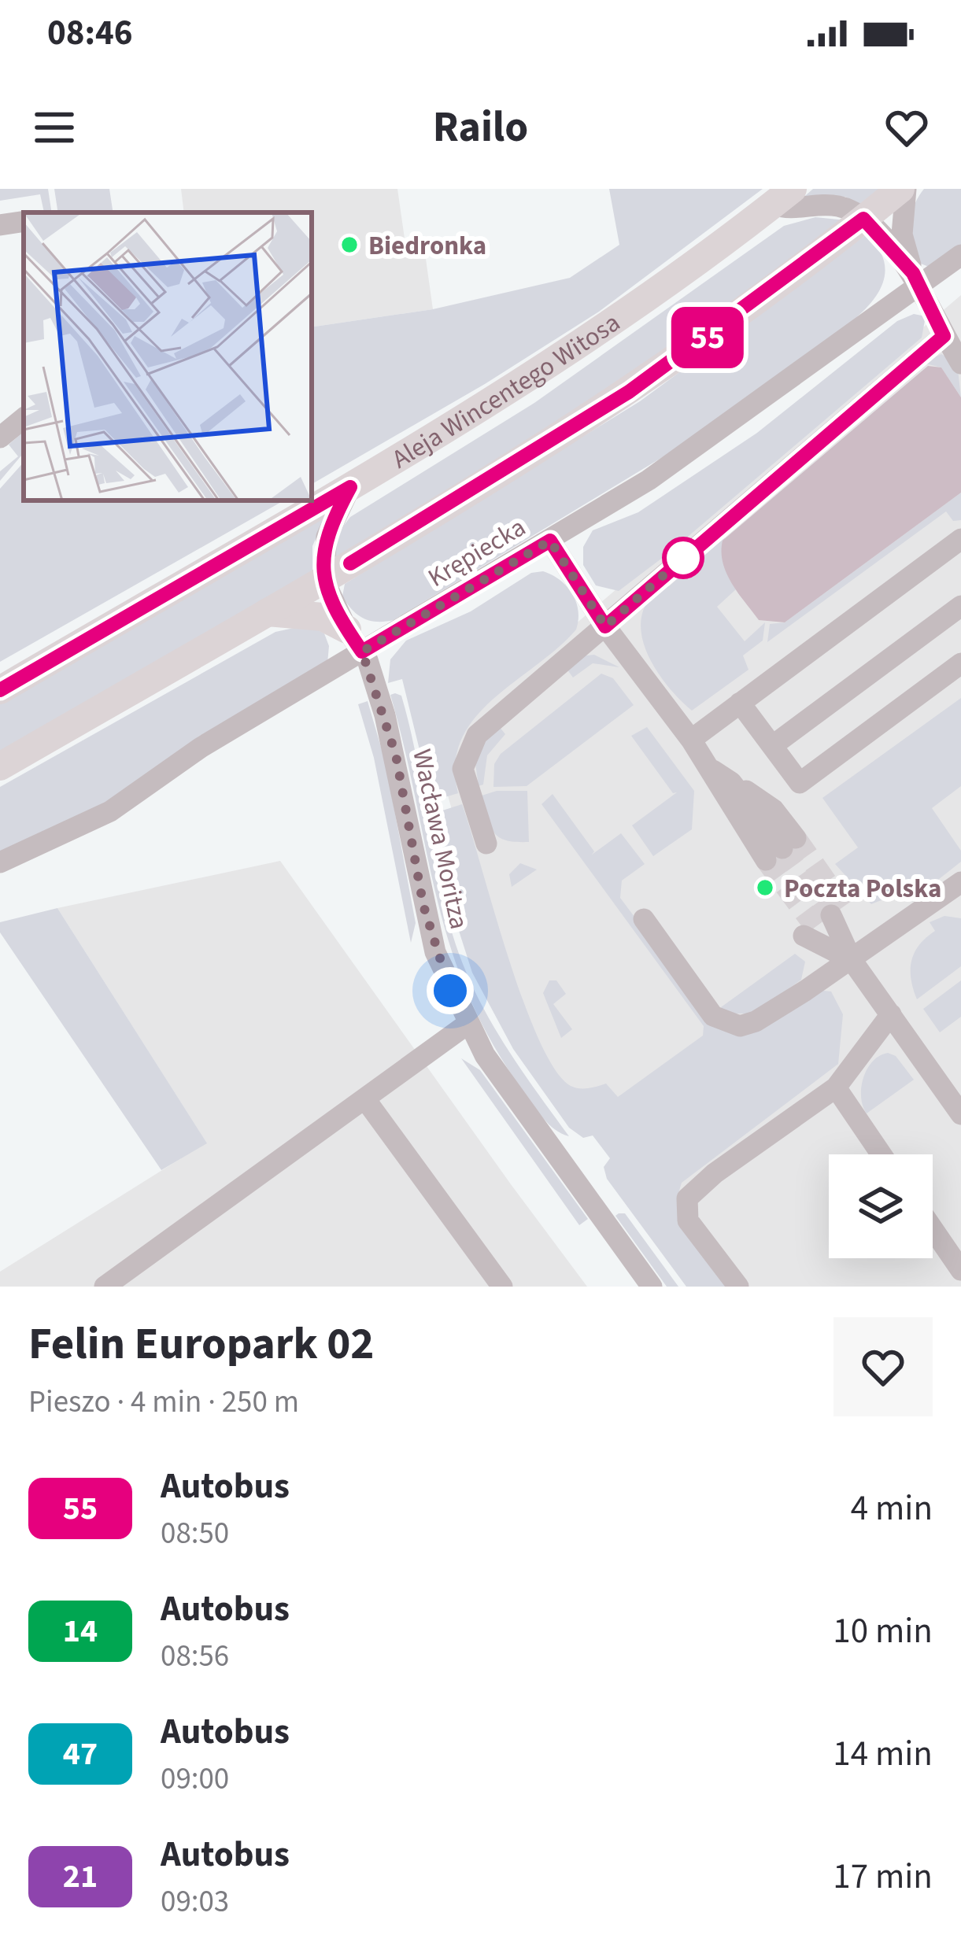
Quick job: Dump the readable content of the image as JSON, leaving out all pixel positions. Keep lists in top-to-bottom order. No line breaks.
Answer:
{"streets":{"main road":["Aleja Wincentego Witosa"],"street":["Krępiecka","Wacława Moritza"]},"crossings":[["Krępiecka","Wacława Moritza"]],"places":["Biedronka","Poczta Polska"],"lines":["bus line 55"],"page":{"status":"08:46","header":"Railo","on_map":"55","heading":["Felin Europark 02","Pieszo · 4 min · 250 m"],"list":[{"mark":"55","name":"Autobus","note":"08:50","value":"4 min"},{"mark":"14","name":"Autobus","note":"08:56","value":"10 min"},{"mark":"47","name":"Autobus","note":"09:00","value":"14 min"},{"mark":"21","name":"Autobus","note":"09:03","value":"17 min"}]}}
